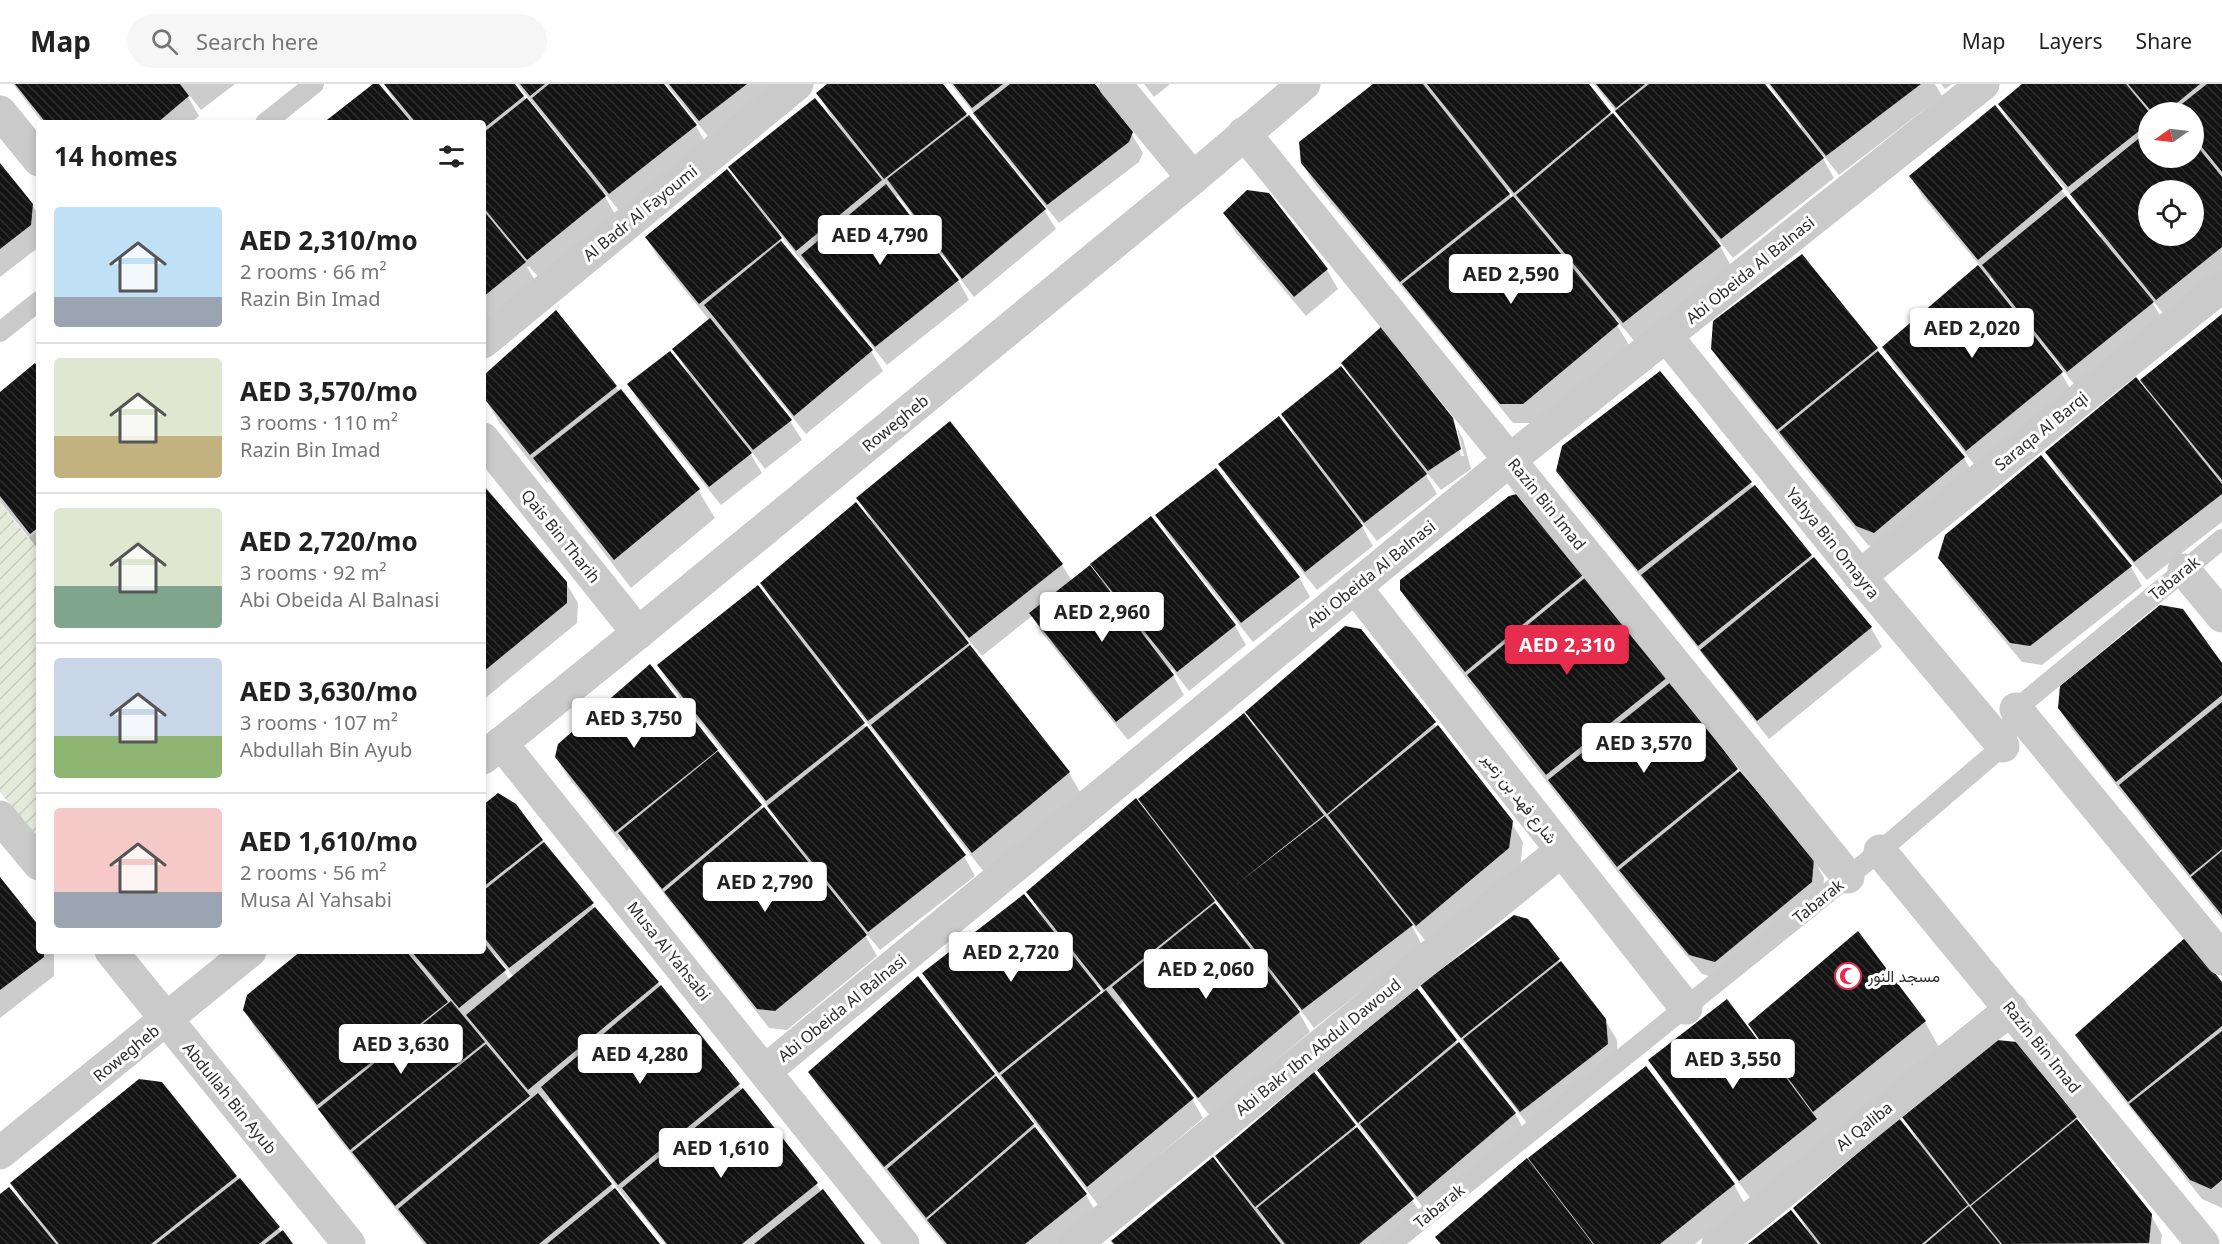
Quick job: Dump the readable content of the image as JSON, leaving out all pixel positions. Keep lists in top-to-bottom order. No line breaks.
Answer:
{"streets":{"street":["Al Badr Al Fayoumi","Abi Obeida Al Balnasi","Rowegheb","Saraqa Al Barqi","Razin Bin Imad","Qais Bin Tharih","Yahya Bin Omayra","شارع فهد بن زعير","Musa Al Yahsabi","Abi Bakr Ibn Abdul Dawoud","Abdullah Bin Ayub","Al Qaliba"],"lane":["Tabarak"]},"crossings":[["Abi Obeida Al Balnasi","Razin Bin Imad"],["Abi Obeida Al Balnasi","Yahya Bin Omayra"],["Abi Obeida Al Balnasi","شارع فهد بن زعير"],["Abi Obeida Al Balnasi","Musa Al Yahsabi"],["Rowegheb","Razin Bin Imad"],["Rowegheb","Qais Bin Tharih"],["Rowegheb","Musa Al Yahsabi"],["Rowegheb","Abdullah Bin Ayub"],["Saraqa Al Barqi","Yahya Bin Omayra"],["Razin Bin Imad","Tabarak"],["Razin Bin Imad","Al Qaliba"],["Yahya Bin Omayra","Tabarak"],["Tabarak","شارع فهد بن زعير"],["شارع فهد بن زعير","Abi Bakr Ibn Abdul Dawoud"]],"places":{"mosque":["مسجد النور"]},"north":"left","page":{"header":"Map","search":"Search here","nav":["Map","Layers","Share"],"heading":"14 homes","list":[{"name":"AED 2,310/mo","note":"2 rooms · 66 m² · Razin Bin Imad"},{"name":"AED 3,570/mo","note":"3 rooms · 110 m² · Razin Bin Imad"},{"name":"AED 2,720/mo","note":"3 rooms · 92 m² · Abi Obeida Al Balnasi"},{"name":"AED 3,630/mo","note":"3 rooms · 107 m² · Abdullah Bin Ayub"},{"name":"AED 1,610/mo","note":"2 rooms · 56 m² · Musa Al Yahsabi"}],"price":["AED 4,790","AED 2,590","AED 2,020","AED 2,960","AED 2,310","AED 3,750","AED 3,570","AED 2,790","AED 2,720","AED 2,060","AED 3,630","AED 4,280","AED 3,550","AED 1,610"]}}
